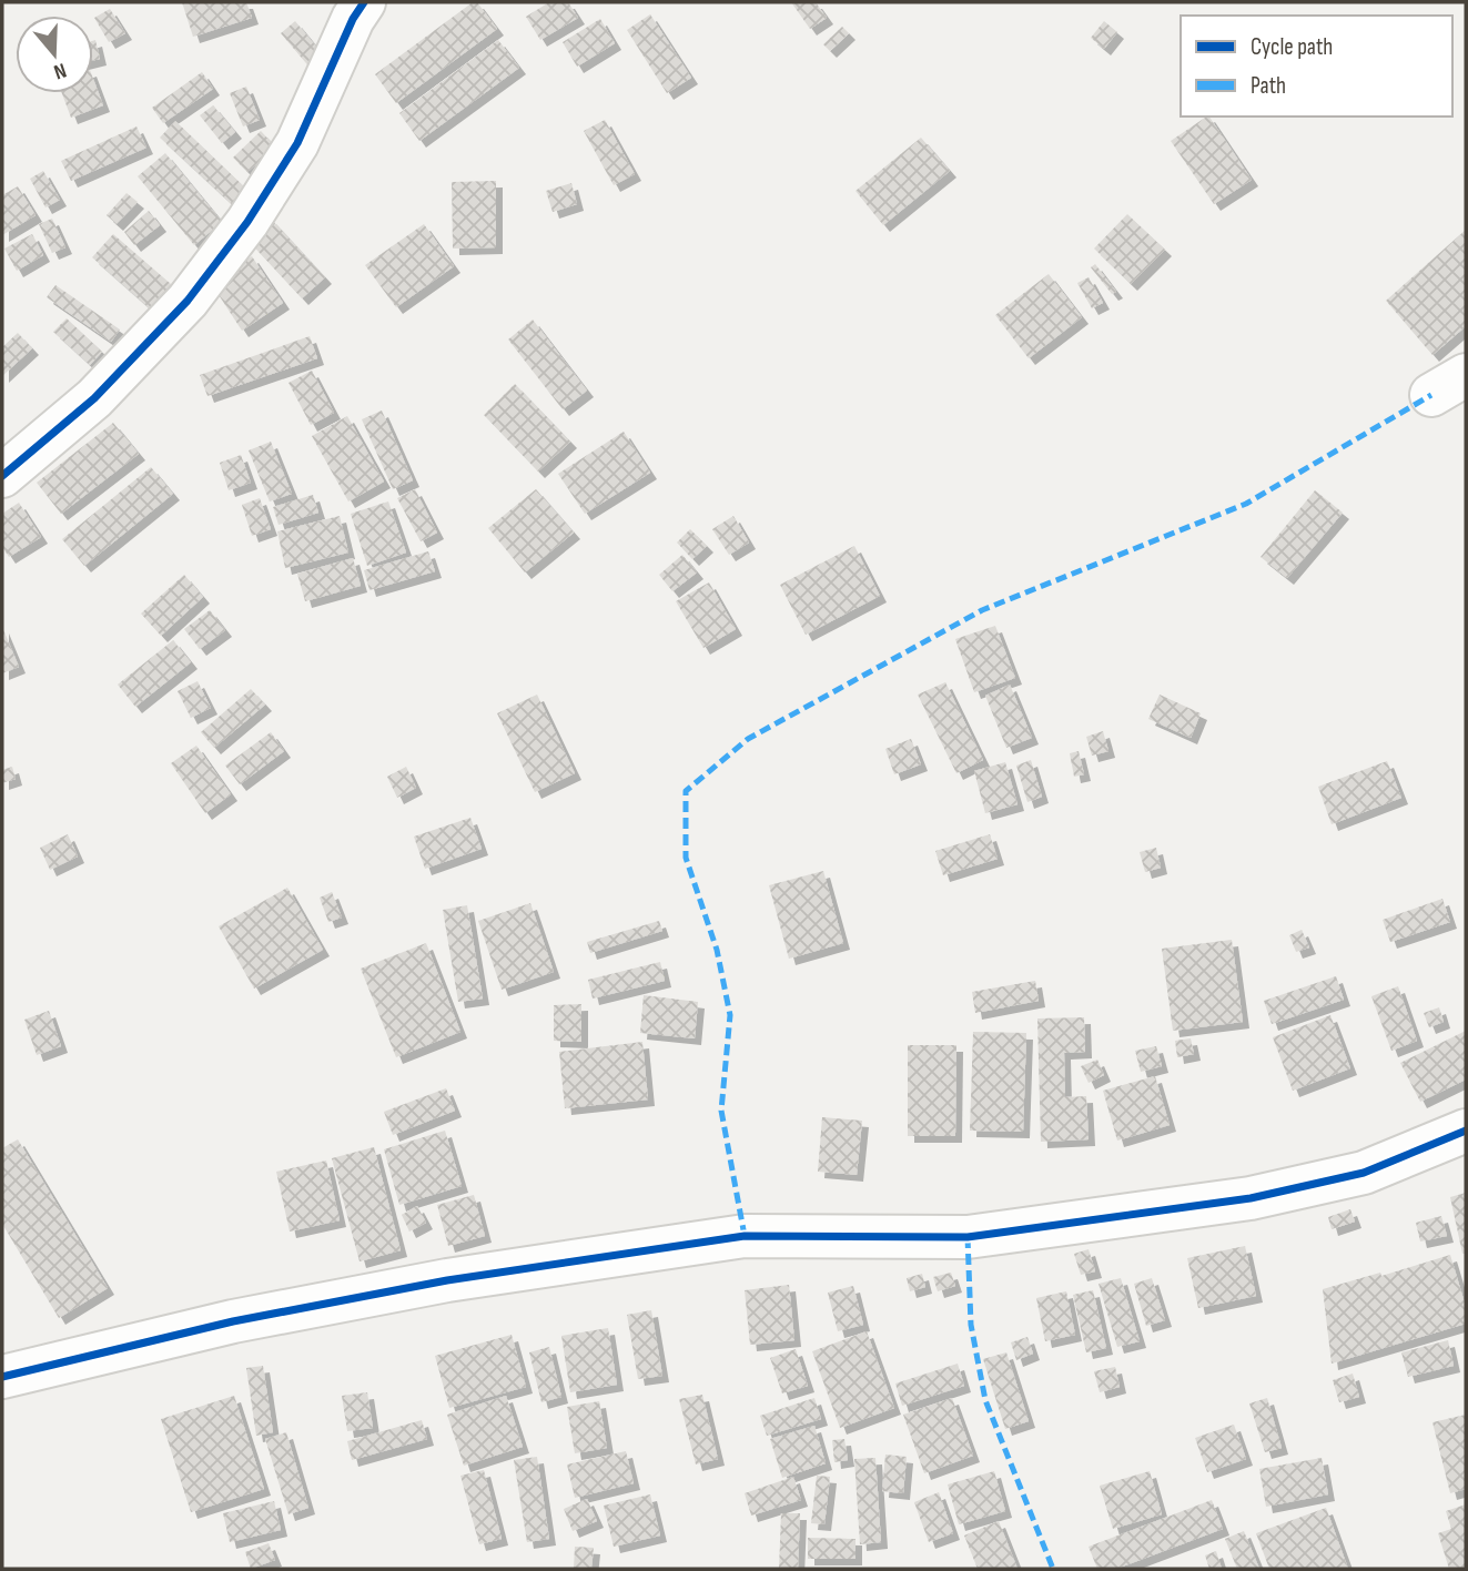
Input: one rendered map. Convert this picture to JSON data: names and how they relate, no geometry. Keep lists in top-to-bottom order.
{
  "legend": ["Cycle path", "Path"],
  "north": "bottom"
}
